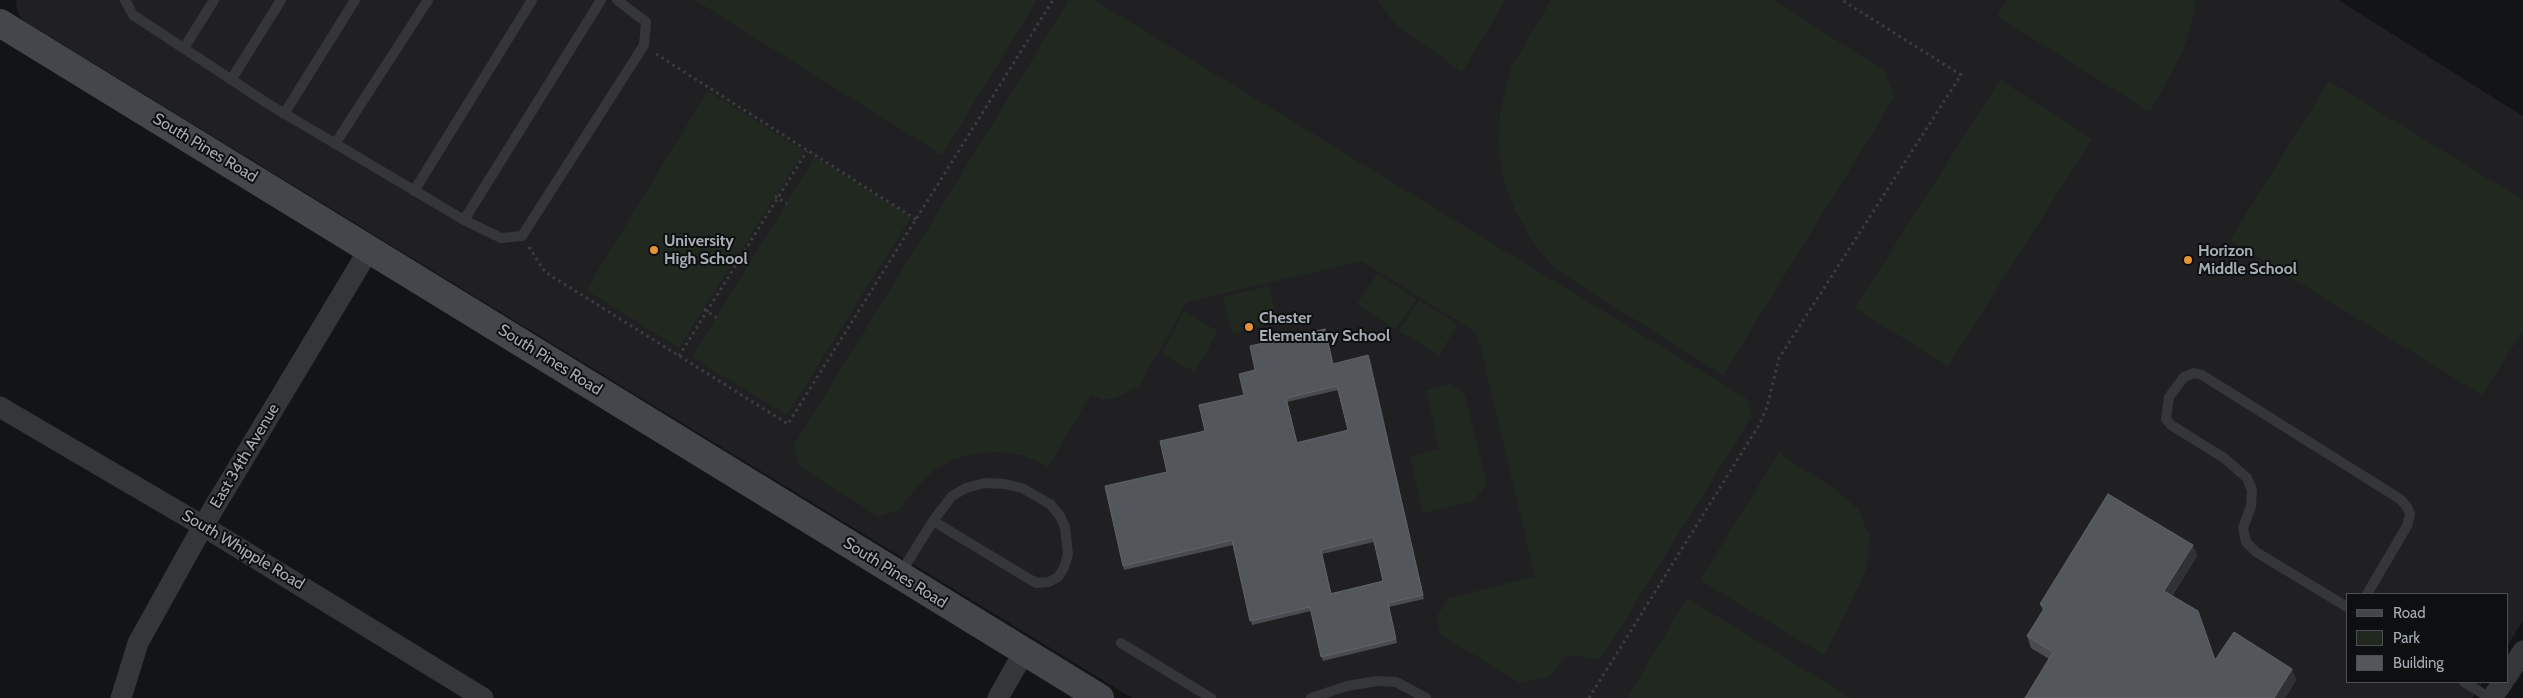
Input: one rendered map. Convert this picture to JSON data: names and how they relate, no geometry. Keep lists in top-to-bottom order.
{
  "streets": {
    "street": ["South Pines Road", "East 34th Avenue", "South Whipple Road"]
  },
  "crossings": [
    ["South Pines Road", "East 34th Avenue"],
    ["East 34th Avenue", "South Whipple Road"]
  ],
  "places": ["University High School", "Horizon Middle School", "Chester Elementary School"],
  "legend": ["Road", "Park", "Building"]
}
